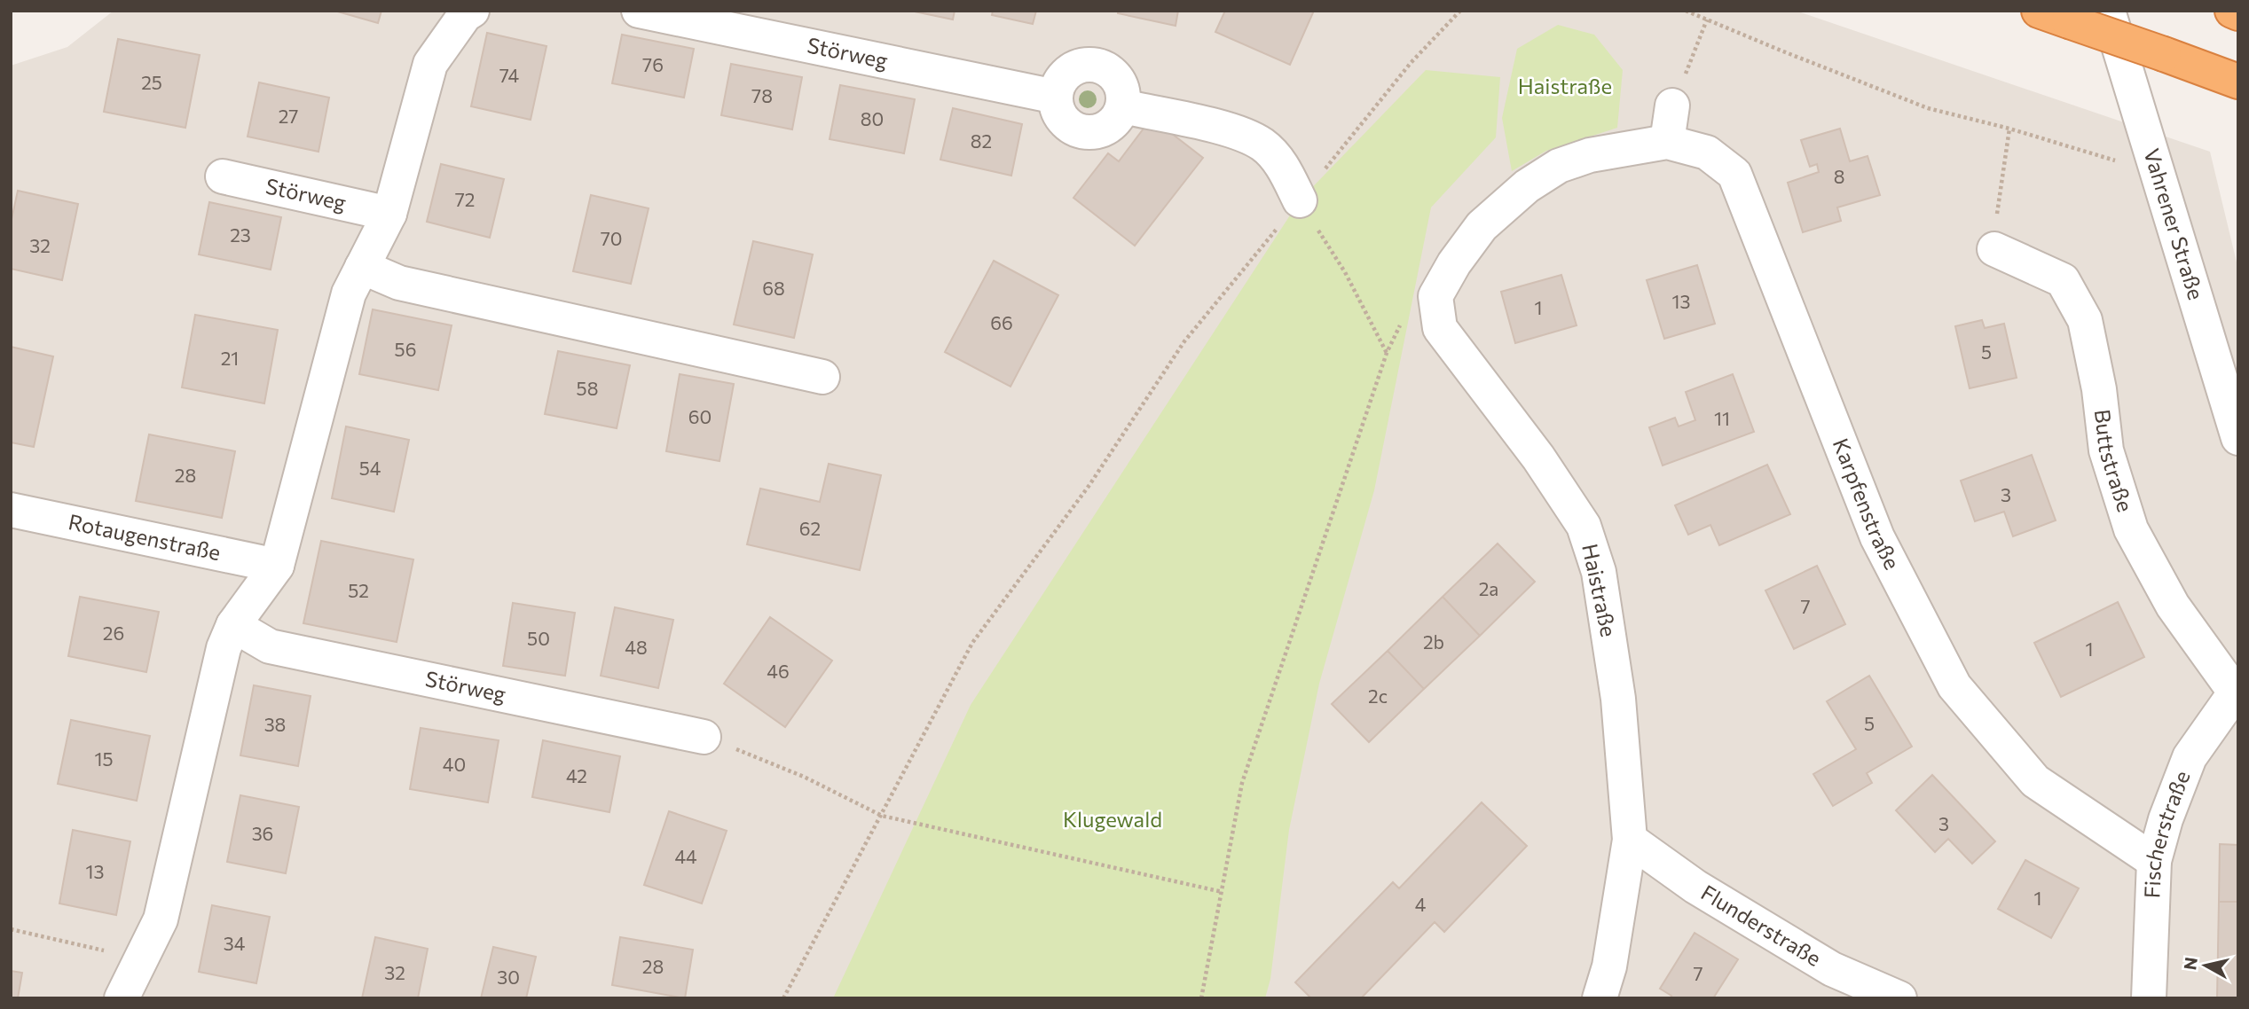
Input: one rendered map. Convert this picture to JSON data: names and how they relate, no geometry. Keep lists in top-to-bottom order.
{
  "streets": {
    "street": [
      "Störweg",
      "Vahrener Straße",
      "Buttstraße",
      "Karpfenstraße",
      "Rotaugenstraße",
      "Haistraße",
      "Fischerstraße",
      "Flunderstraße"
    ]
  },
  "crossings": [
    ["Buttstraße", "Fischerstraße"],
    ["Karpfenstraße", "Fischerstraße"],
    ["Haistraße", "Flunderstraße"]
  ],
  "parks": ["Haistraße", "Klugewald"],
  "house_numbers": [
    "76",
    "74",
    "25",
    "78",
    "27",
    "80",
    "82",
    "8",
    "72",
    "23",
    "70",
    "32",
    "68",
    "13",
    "1",
    "66",
    "56",
    "5",
    "21",
    "58",
    "60",
    "11",
    "54",
    "28",
    "3",
    "62",
    "2a",
    "52",
    "7",
    "26",
    "50",
    "2b",
    "48",
    "1",
    "46",
    "2c",
    "5",
    "38",
    "15",
    "40",
    "42",
    "3",
    "36",
    "44",
    "13",
    "1",
    "4",
    "34",
    "28",
    "32",
    "7",
    "30"
  ],
  "north": "left"
}
